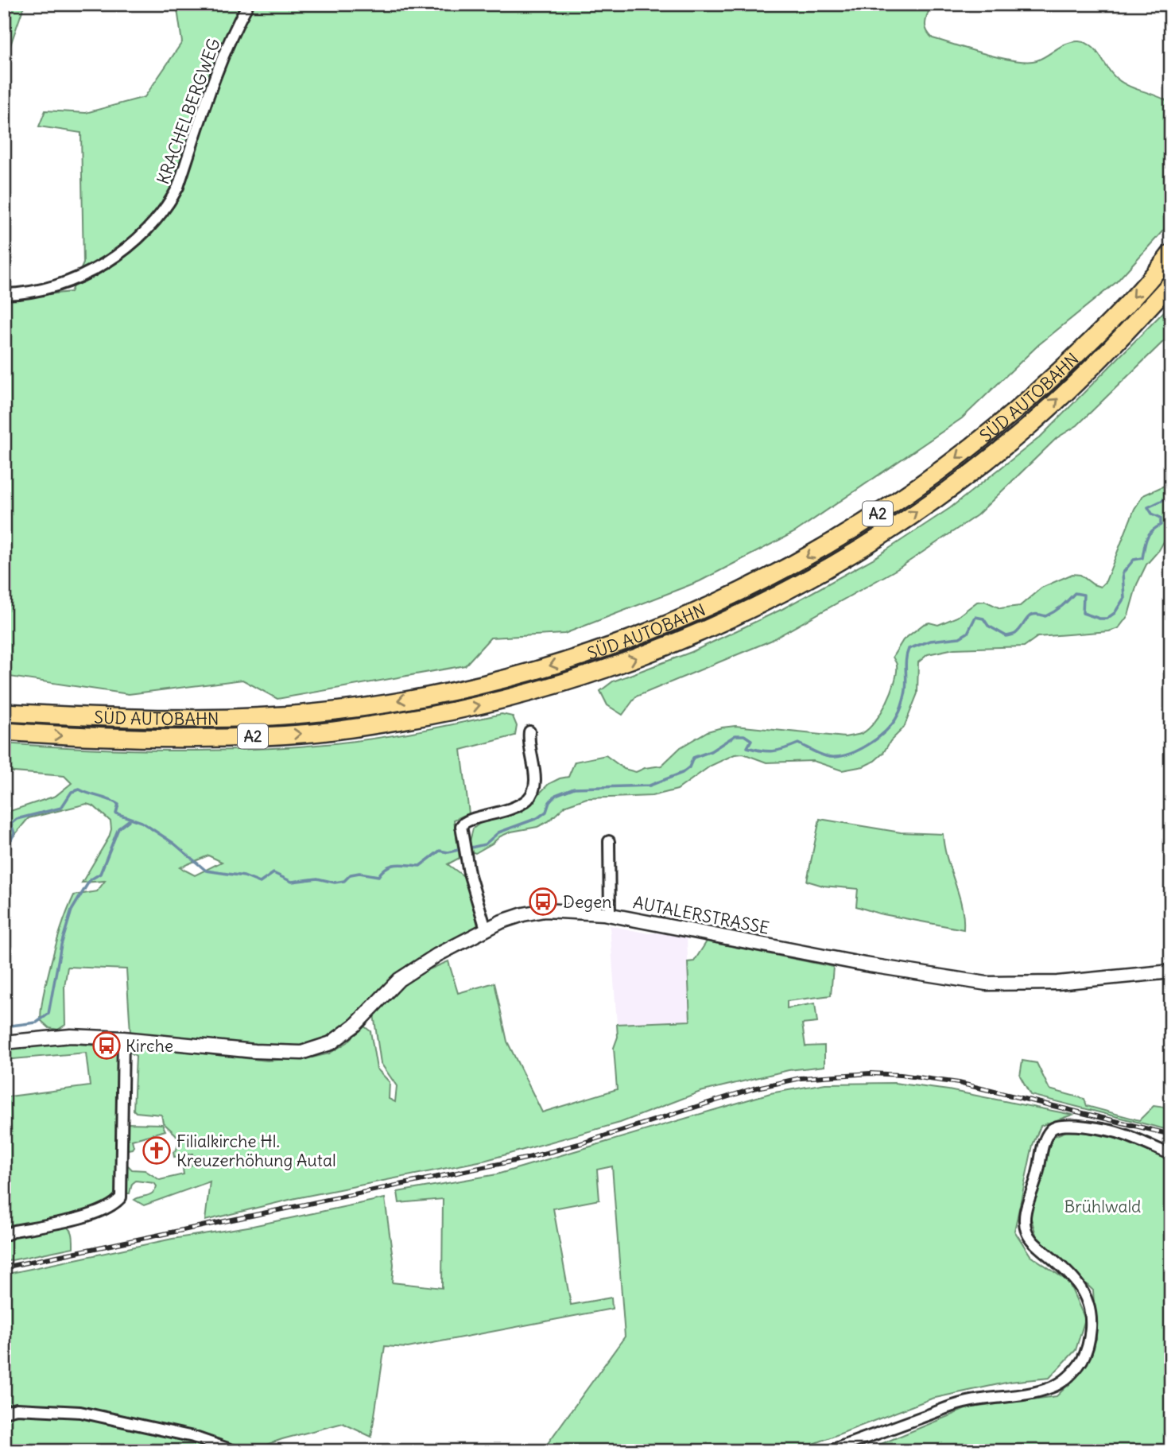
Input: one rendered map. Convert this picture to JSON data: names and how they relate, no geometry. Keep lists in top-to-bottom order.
{
  "streets": {
    "highway": ["SÜD AUTOBAHN", "A2"],
    "main road": ["AUTALERSTRASSE"],
    "street": ["KRACHELBERGWEG"]
  },
  "parks": ["Brühlwald"],
  "places": {
    "bus stop": ["Degen", "Kirche"],
    "church": ["Filialkirche Hl. Kreuzerhöhung Autal"]
  }
}
